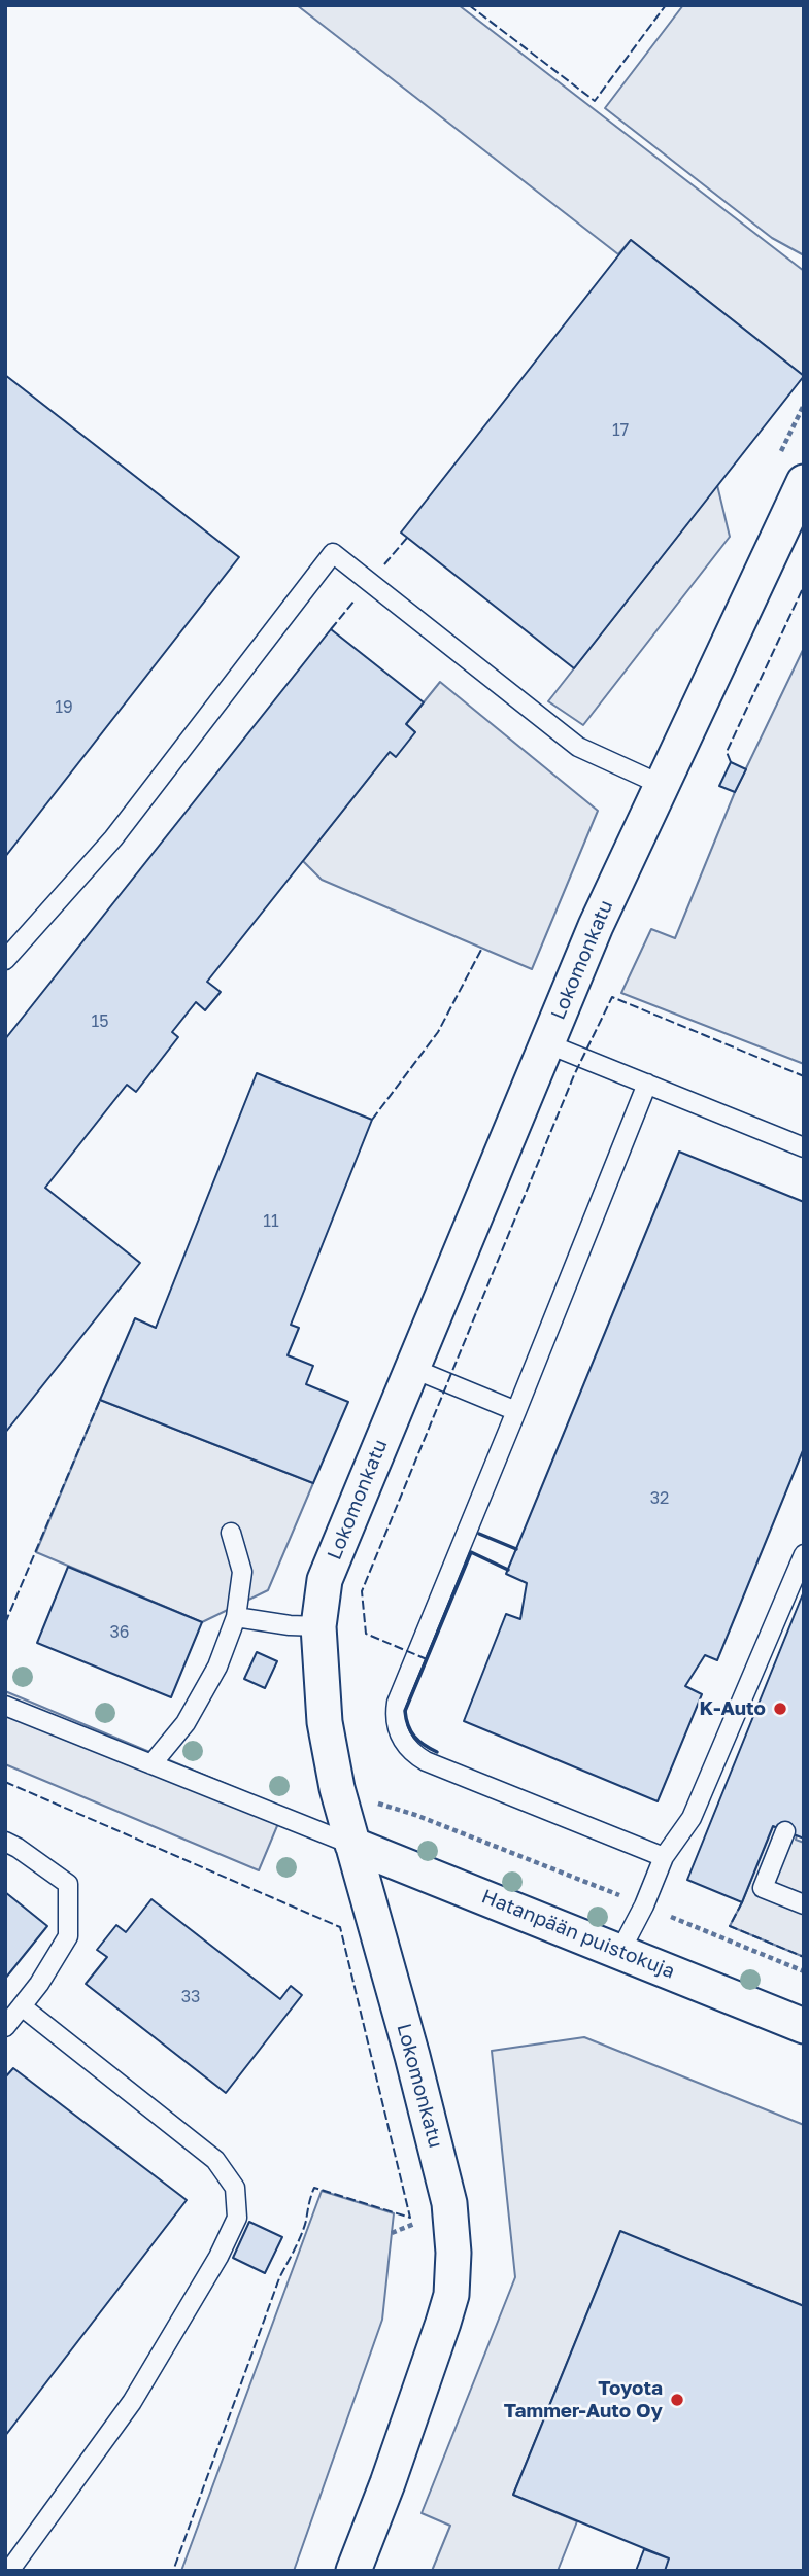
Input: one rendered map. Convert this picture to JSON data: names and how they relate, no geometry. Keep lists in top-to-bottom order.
{
  "streets": {
    "street": ["Lokomonkatu", "Hatanpään puistokuja"]
  },
  "crossings": [
    ["Lokomonkatu", "Hatanpään puistokuja"]
  ],
  "places": ["K-Auto", "Toyota Tammer-Auto Oy"],
  "house_numbers": [
    "17",
    "19",
    "15",
    "11",
    "32",
    "36",
    "33"
  ]
}
